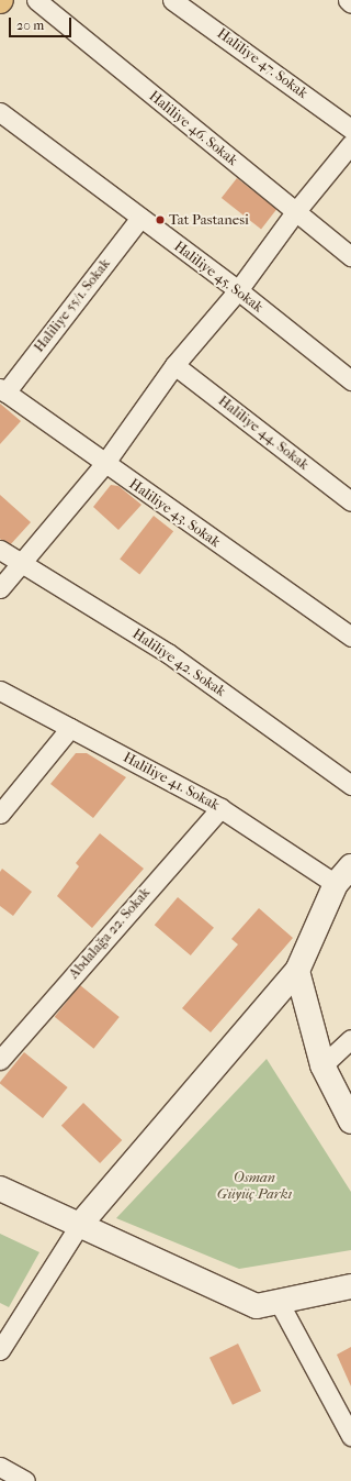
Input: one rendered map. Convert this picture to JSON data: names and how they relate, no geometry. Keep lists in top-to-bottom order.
{
  "streets": {
    "street": [
      "Haliliye 47. Sokak",
      "Haliliye 46. Sokak",
      "Haliliye 45. Sokak",
      "Haliliye 55/1. Sokak",
      "Haliliye 44. Sokak",
      "Haliliye 43. Sokak",
      "Haliliye 42. Sokak",
      "Haliliye 41. Sokak",
      "Abdalağa 22. Sokak"
    ]
  },
  "crossings": [
    ["Haliliye 45. Sokak", "Haliliye 55/1. Sokak"],
    ["Haliliye 55/1. Sokak", "Haliliye 43. Sokak"],
    ["Haliliye 41. Sokak", "Abdalağa 22. Sokak"]
  ],
  "parks": ["Osman Güyüç Parkı"],
  "places": ["Tat Pastanesi"],
  "scale_bar": "20 m"
}
